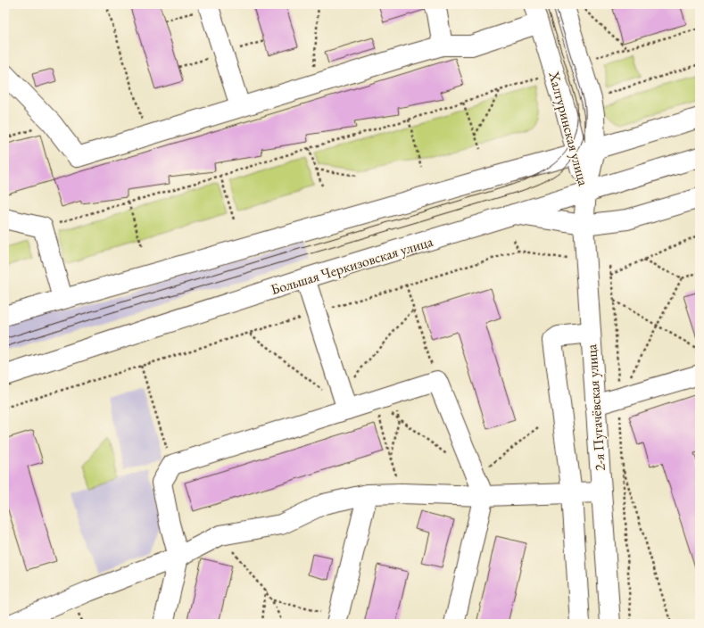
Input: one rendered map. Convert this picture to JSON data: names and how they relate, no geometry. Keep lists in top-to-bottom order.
{
  "streets": {
    "main road": ["Халтуринская улица", "Большая Черкизовская улица", "2-я Пугачёвская улица"]
  },
  "crossings": [
    ["Халтуринская улица", "Большая Черкизовская улица"],
    ["Халтуринская улица", "2-я Пугачёвская улица"],
    ["Большая Черкизовская улица", "2-я Пугачёвская улица"]
  ]
}
